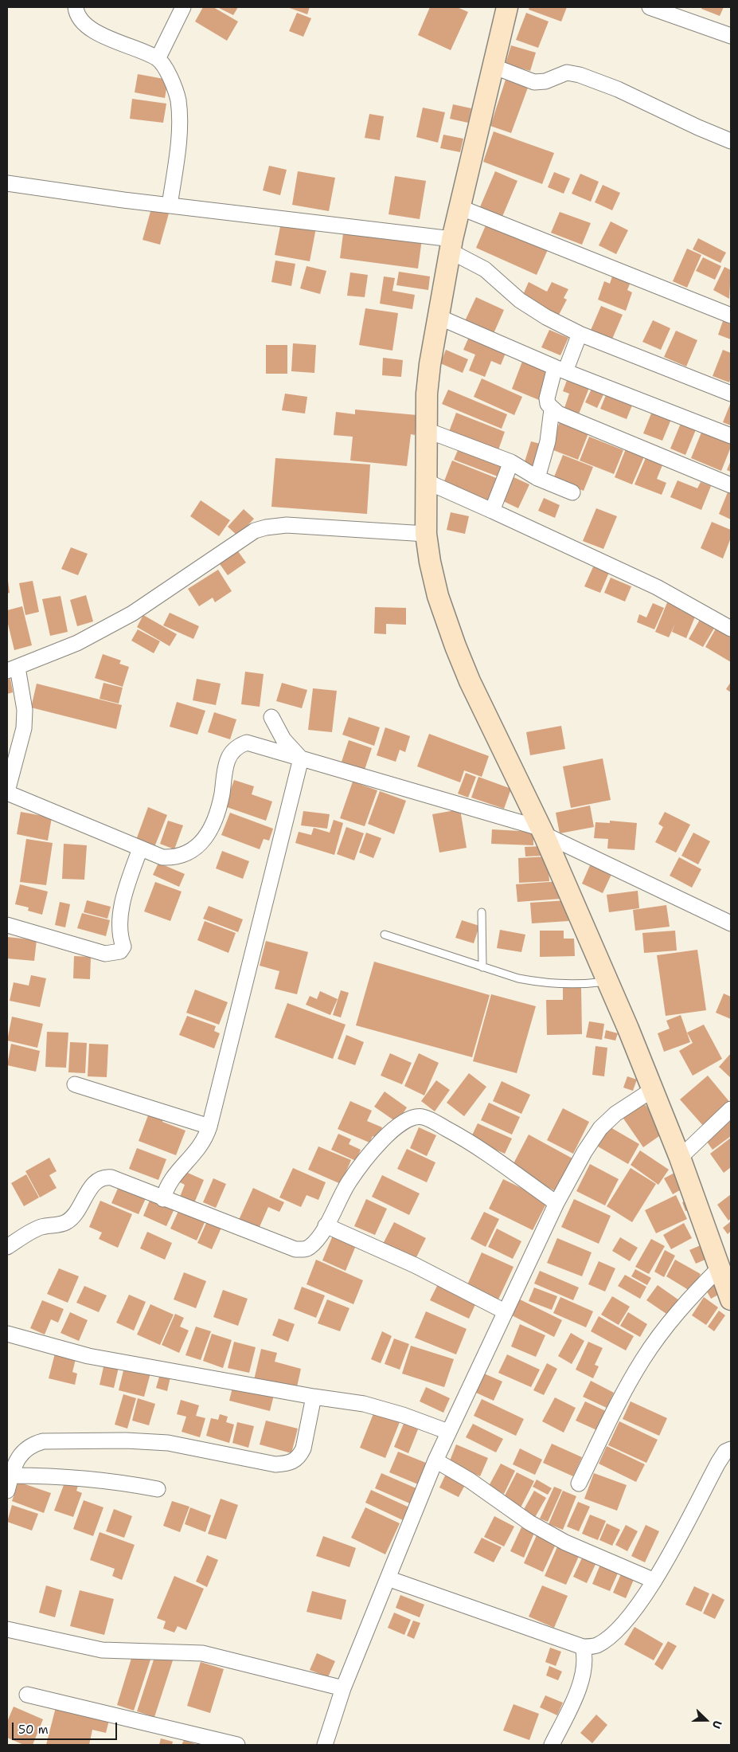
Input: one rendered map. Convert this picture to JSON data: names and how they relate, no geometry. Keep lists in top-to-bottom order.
{
  "scale_bar": "50 m",
  "north": "right"
}
